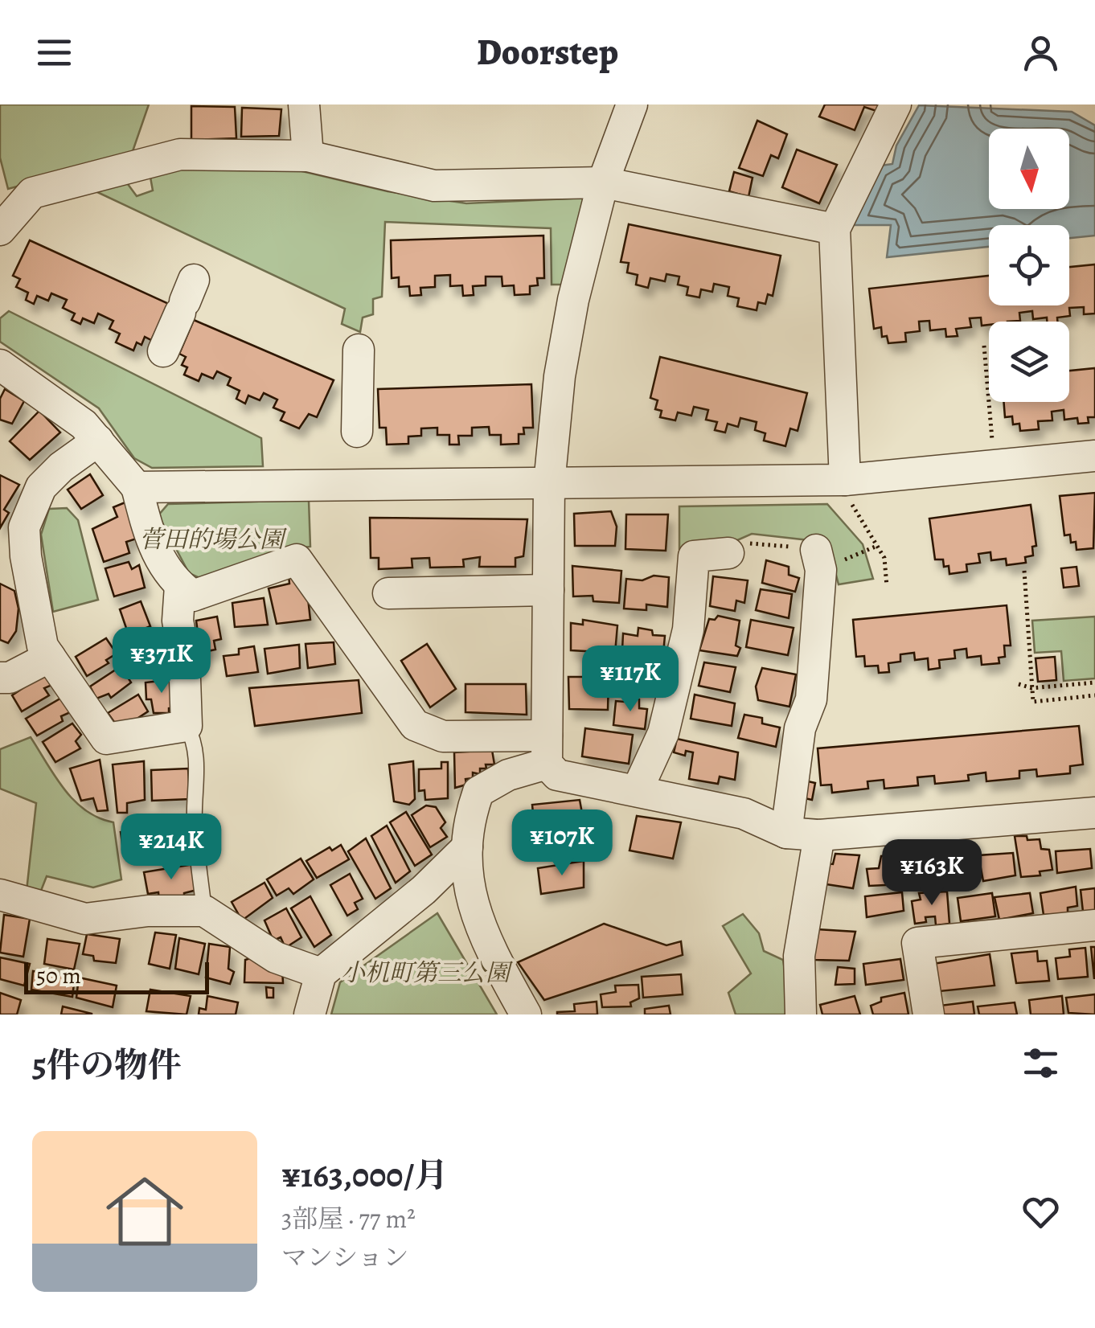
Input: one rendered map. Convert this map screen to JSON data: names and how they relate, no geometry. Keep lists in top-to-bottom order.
{
  "parks": ["菅田的場公園", "小机町第三公園"],
  "scale_bar": "50 m",
  "north": "bottom",
  "page": {
    "header": "Doorstep",
    "price": [
      "¥371K",
      "¥117K",
      "¥107K",
      "¥214K",
      "¥163K"
    ],
    "scale": "50 m",
    "heading": "5件の物件",
    "list": [
      {
        "name": "¥163,000/月",
        "note": "3部屋 · 77 m² · マンション"
      }
    ]
  }
}
